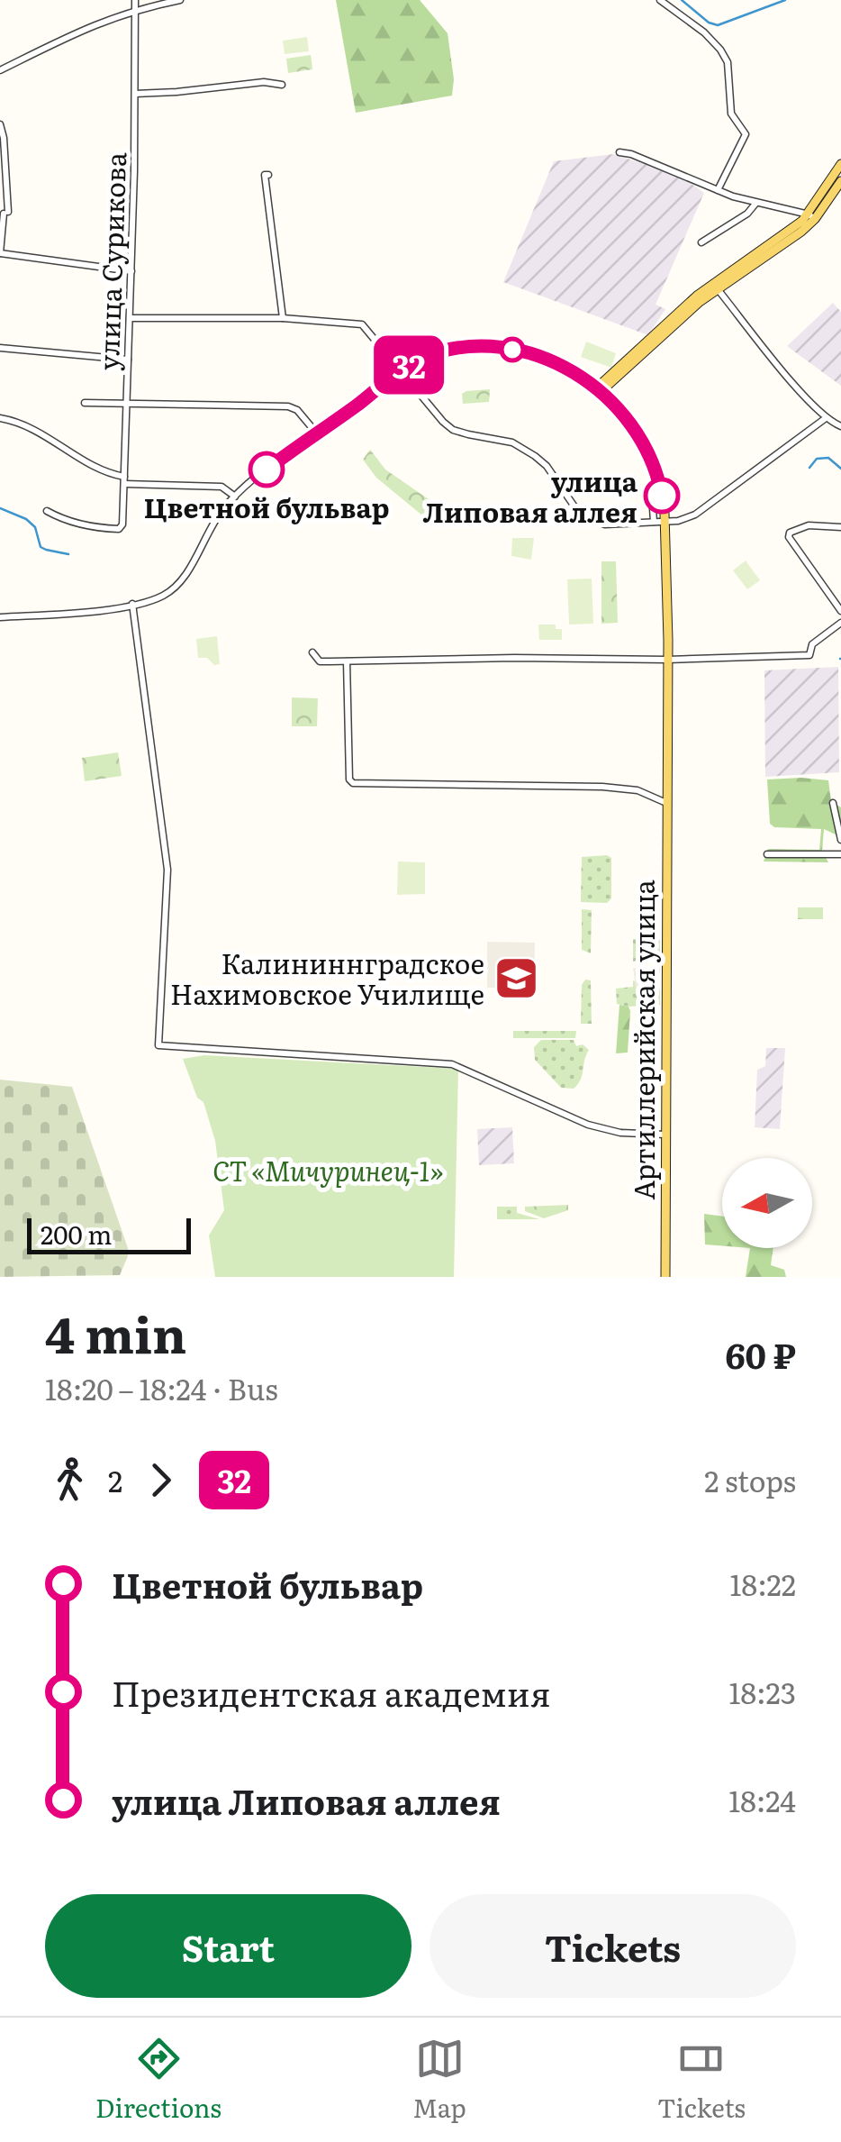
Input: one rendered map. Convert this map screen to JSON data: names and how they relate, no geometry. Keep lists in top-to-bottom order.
{
  "streets": {
    "main road": ["Артиллерийская улица"],
    "street": ["улица Сурикова"]
  },
  "parks": ["СТ «Мичуринец-1»"],
  "places": {
    "other": ["Цветной бульвар", "улица Липовая аллея"],
    "school or university": ["Калининнградское Нахимовское Училище"]
  },
  "lines": ["bus line 32"],
  "scale_bar": "200 m",
  "north": "left",
  "page": {
    "on_map": "32",
    "scale": "200 m",
    "heading": ["4 min", "18:20 – 18:24 · Bus", "60 ₽"],
    "legs": ["2", "32", "2 stops"],
    "list": [
      {
        "name": "Цветной бульвар",
        "value": "18:22"
      },
      {
        "name": "Президентская академия",
        "value": "18:23"
      },
      {
        "name": "улица Липовая аллея",
        "value": "18:24"
      }
    ],
    "buttons": ["Start", "Tickets"],
    "tabs": ["Directions", "Map", "Tickets"]
  }
}
